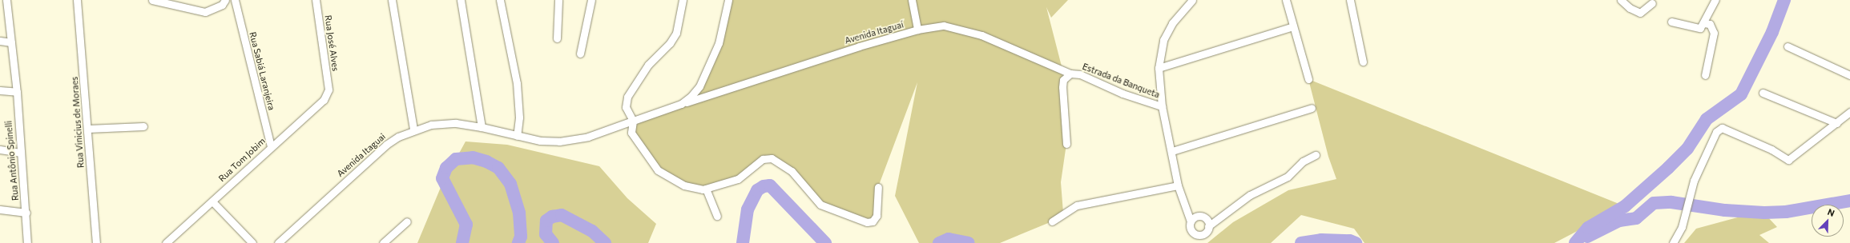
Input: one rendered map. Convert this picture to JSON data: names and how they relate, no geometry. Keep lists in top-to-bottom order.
{
  "streets": {
    "street": [
      "Avenida Itaguaí",
      "Rua José Alves",
      "Rua Sabiá Laranjeira",
      "Estrada da Banqueta",
      "Rua Vinicius de Moraes",
      "Avenida Itaguai",
      "Rua Tom Jobim",
      "Rua Antônio Spinelli"
    ]
  },
  "crossings": [
    ["Avenida Itaguaí", "Estrada da Banqueta"],
    ["Rua José Alves", "Rua Tom Jobim"],
    ["Rua Sabiá Laranjeira", "Rua Tom Jobim"]
  ],
  "north": "top right"
}
